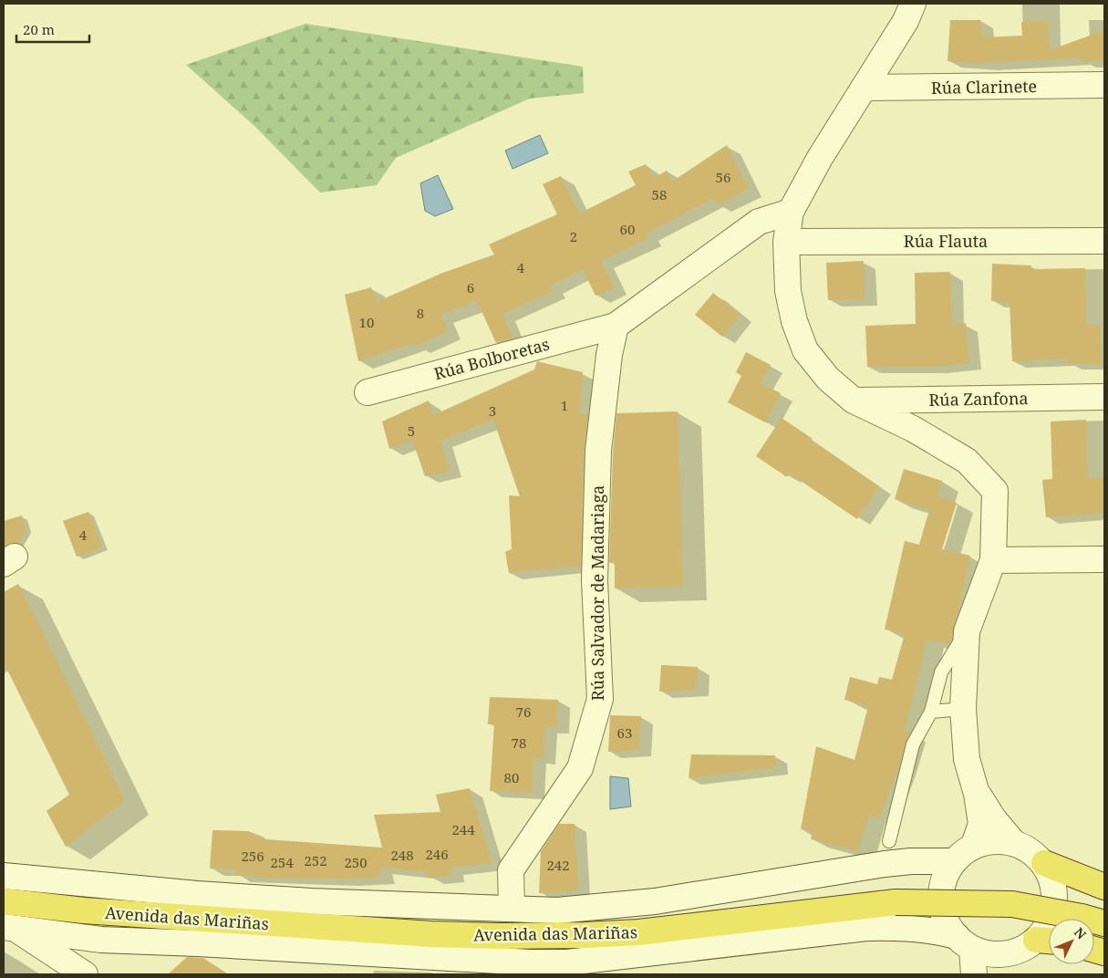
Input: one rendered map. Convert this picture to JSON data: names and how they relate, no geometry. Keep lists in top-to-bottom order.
{
  "streets": {
    "highway": ["Avenida das Mariñas"],
    "street": [
      "Rúa Clarinete",
      "Rúa Flauta",
      "Rúa Bolboretas",
      "Rúa Zanfona",
      "Rúa Salvador de Madariaga"
    ]
  },
  "crossings": [
    ["Rúa Bolboretas", "Rúa Salvador de Madariaga"]
  ],
  "house_numbers": [
    "56",
    "58",
    "60",
    "2",
    "4",
    "6",
    "8",
    "10",
    "1",
    "3",
    "5",
    "4",
    "76",
    "63",
    "78",
    "80",
    "244",
    "246",
    "248",
    "256",
    "252",
    "254",
    "250",
    "242"
  ],
  "scale_bar": "20 m",
  "north": "top right"
}
